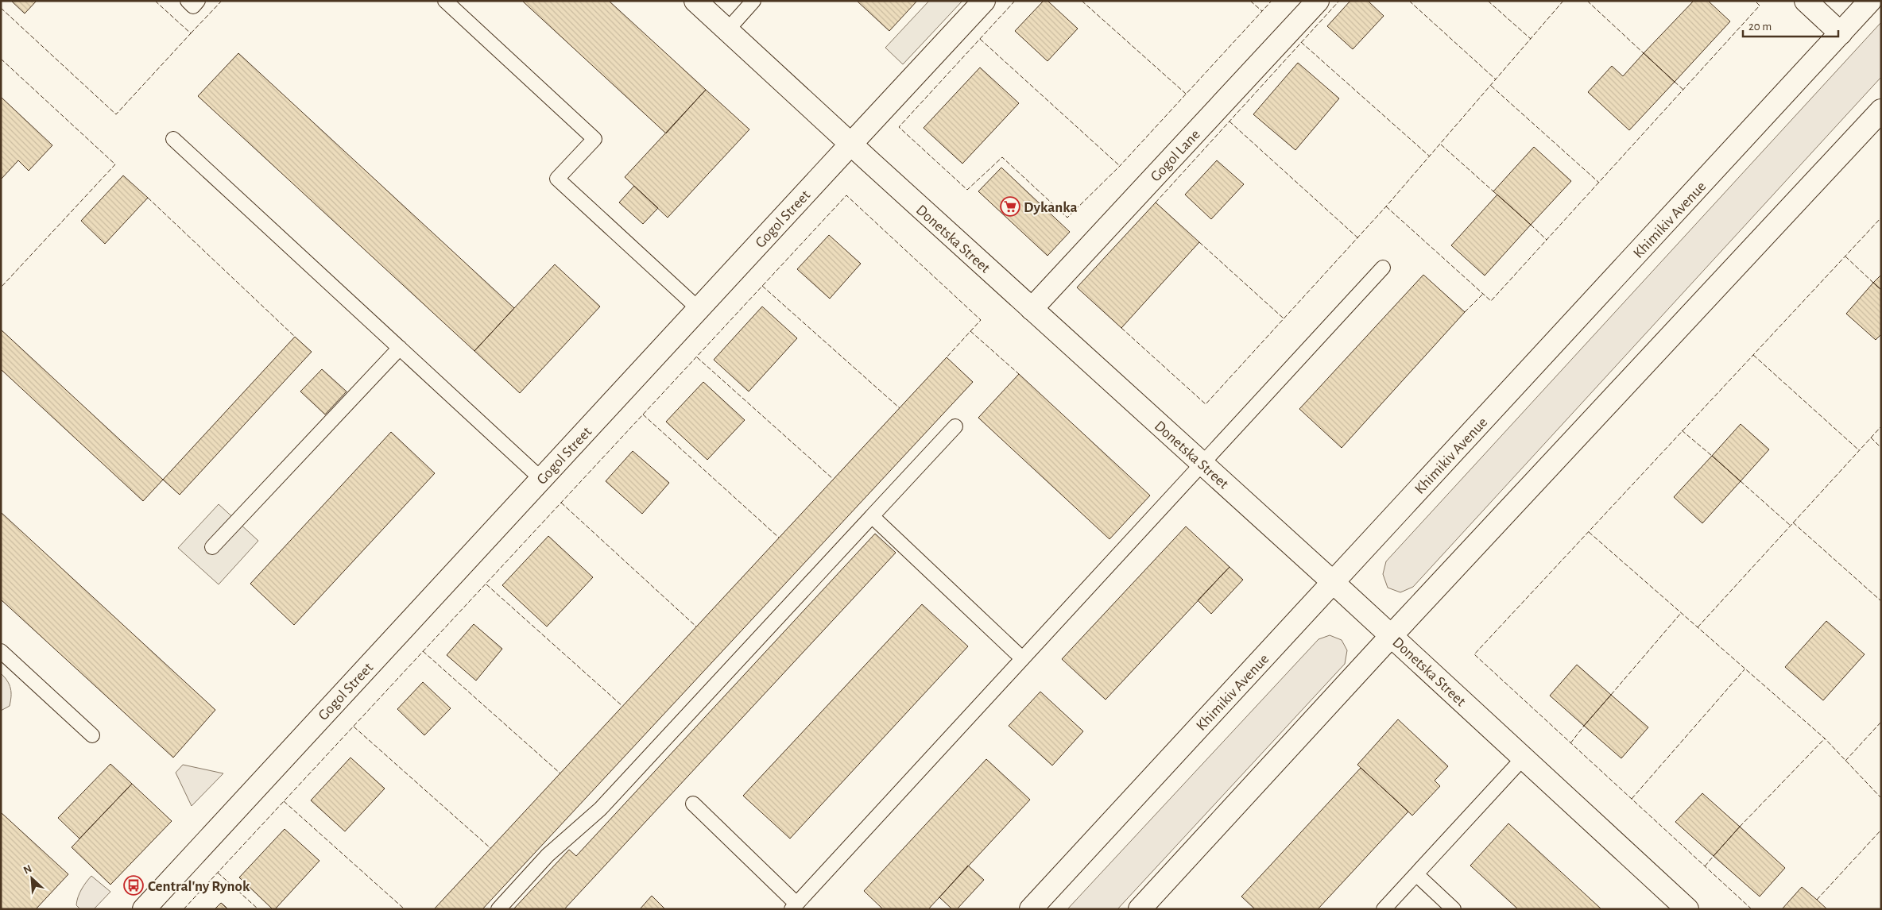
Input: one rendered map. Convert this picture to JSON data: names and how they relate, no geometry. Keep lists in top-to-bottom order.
{
  "streets": {
    "main road": [
      "Gogol Lane",
      "Gogol Street",
      "Khimikiv Avenue",
      "Donetska Street"
    ]
  },
  "crossings": [
    ["Gogol Lane", "Donetska Street"],
    ["Gogol Street", "Donetska Street"],
    ["Khimikiv Avenue", "Donetska Street"]
  ],
  "places": {
    "supermarket": ["Dykanka"],
    "bus stop": ["Central'ny Rynok"]
  },
  "scale_bar": "20 m",
  "north": "top left"
}
